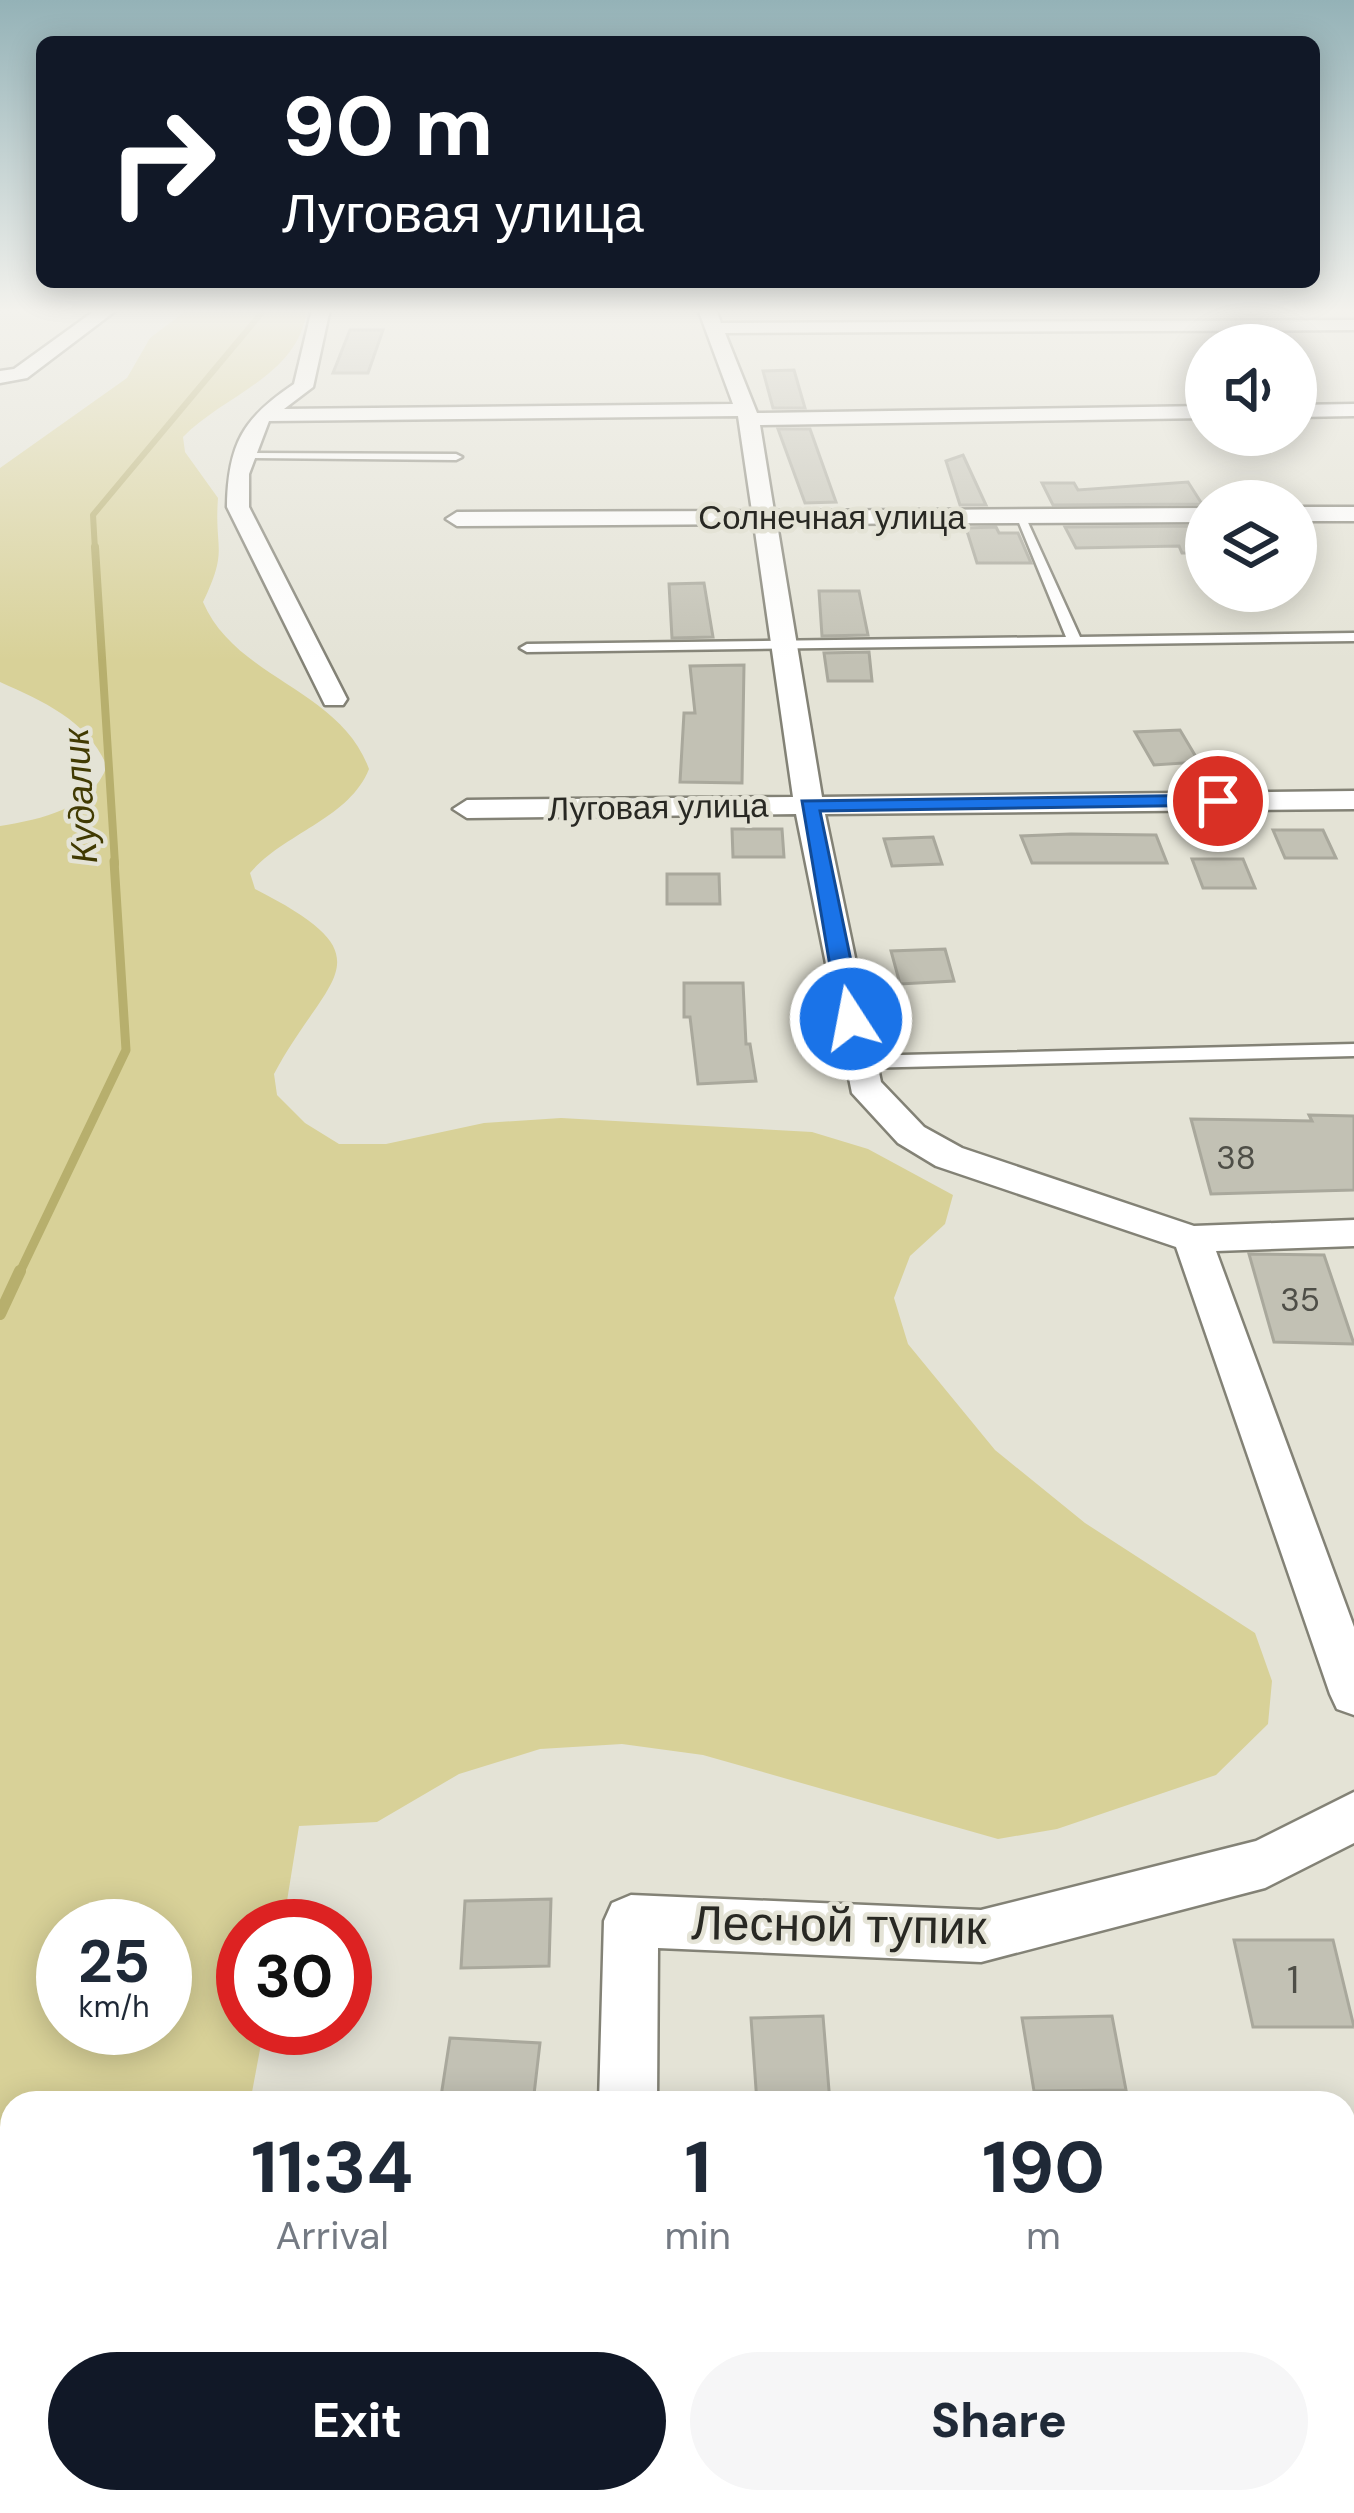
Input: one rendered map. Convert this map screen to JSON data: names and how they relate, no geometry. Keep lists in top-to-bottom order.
{
  "streets": {
    "street": ["Солнечная улица", "Луговая улица", "Лесной тупик"]
  },
  "water": ["Кудалик"],
  "house_numbers": ["38", "35", "1"],
  "page": {
    "turn": ["90 m", "Луговая улица"],
    "speed": "25 km/h",
    "limit": "30",
    "eta": [
      "11:34",
      "Arrival",
      "1",
      "min",
      "190",
      "m"
    ],
    "buttons": ["Exit", "Share"]
  }
}
